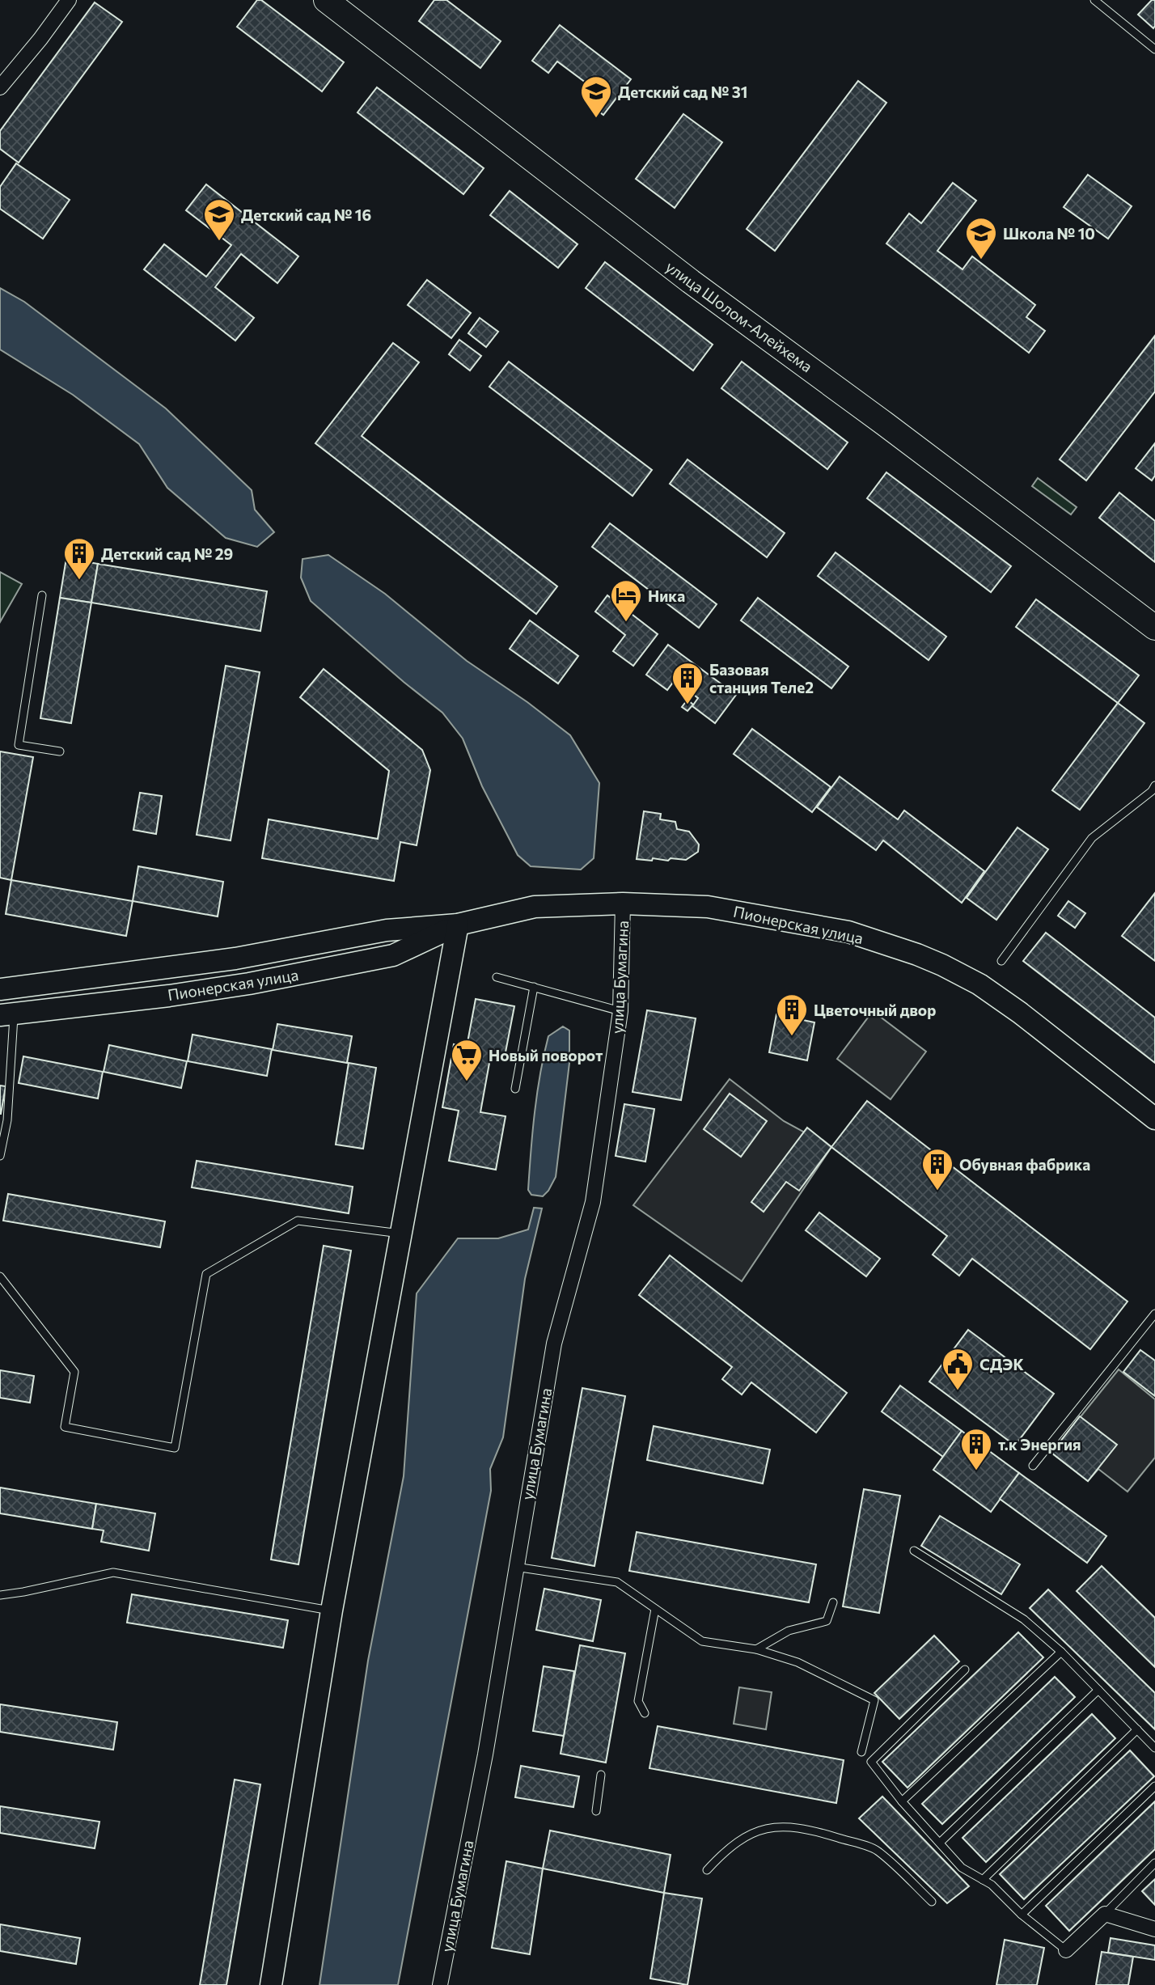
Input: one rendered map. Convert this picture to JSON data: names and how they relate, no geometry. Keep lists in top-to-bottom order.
{
  "streets": {
    "main road": ["улица Шолом-Алейхема", "Пионерская улица"],
    "street": ["улица Бумагина"]
  },
  "crossings": [
    ["Пионерская улица", "улица Бумагина"]
  ],
  "places": {
    "school or university": ["Детский сад № 31", "Детский сад № 16", "Школа № 10"],
    "building": [
      "Детский сад № 29",
      "Базовая станция Теле2",
      "Цветочный двор",
      "Обувная фабрика",
      "т.к Энергия"
    ],
    "hotel": ["Ника"],
    "supermarket": ["Новый поворот"],
    "public building": ["СДЭК"]
  }
}
